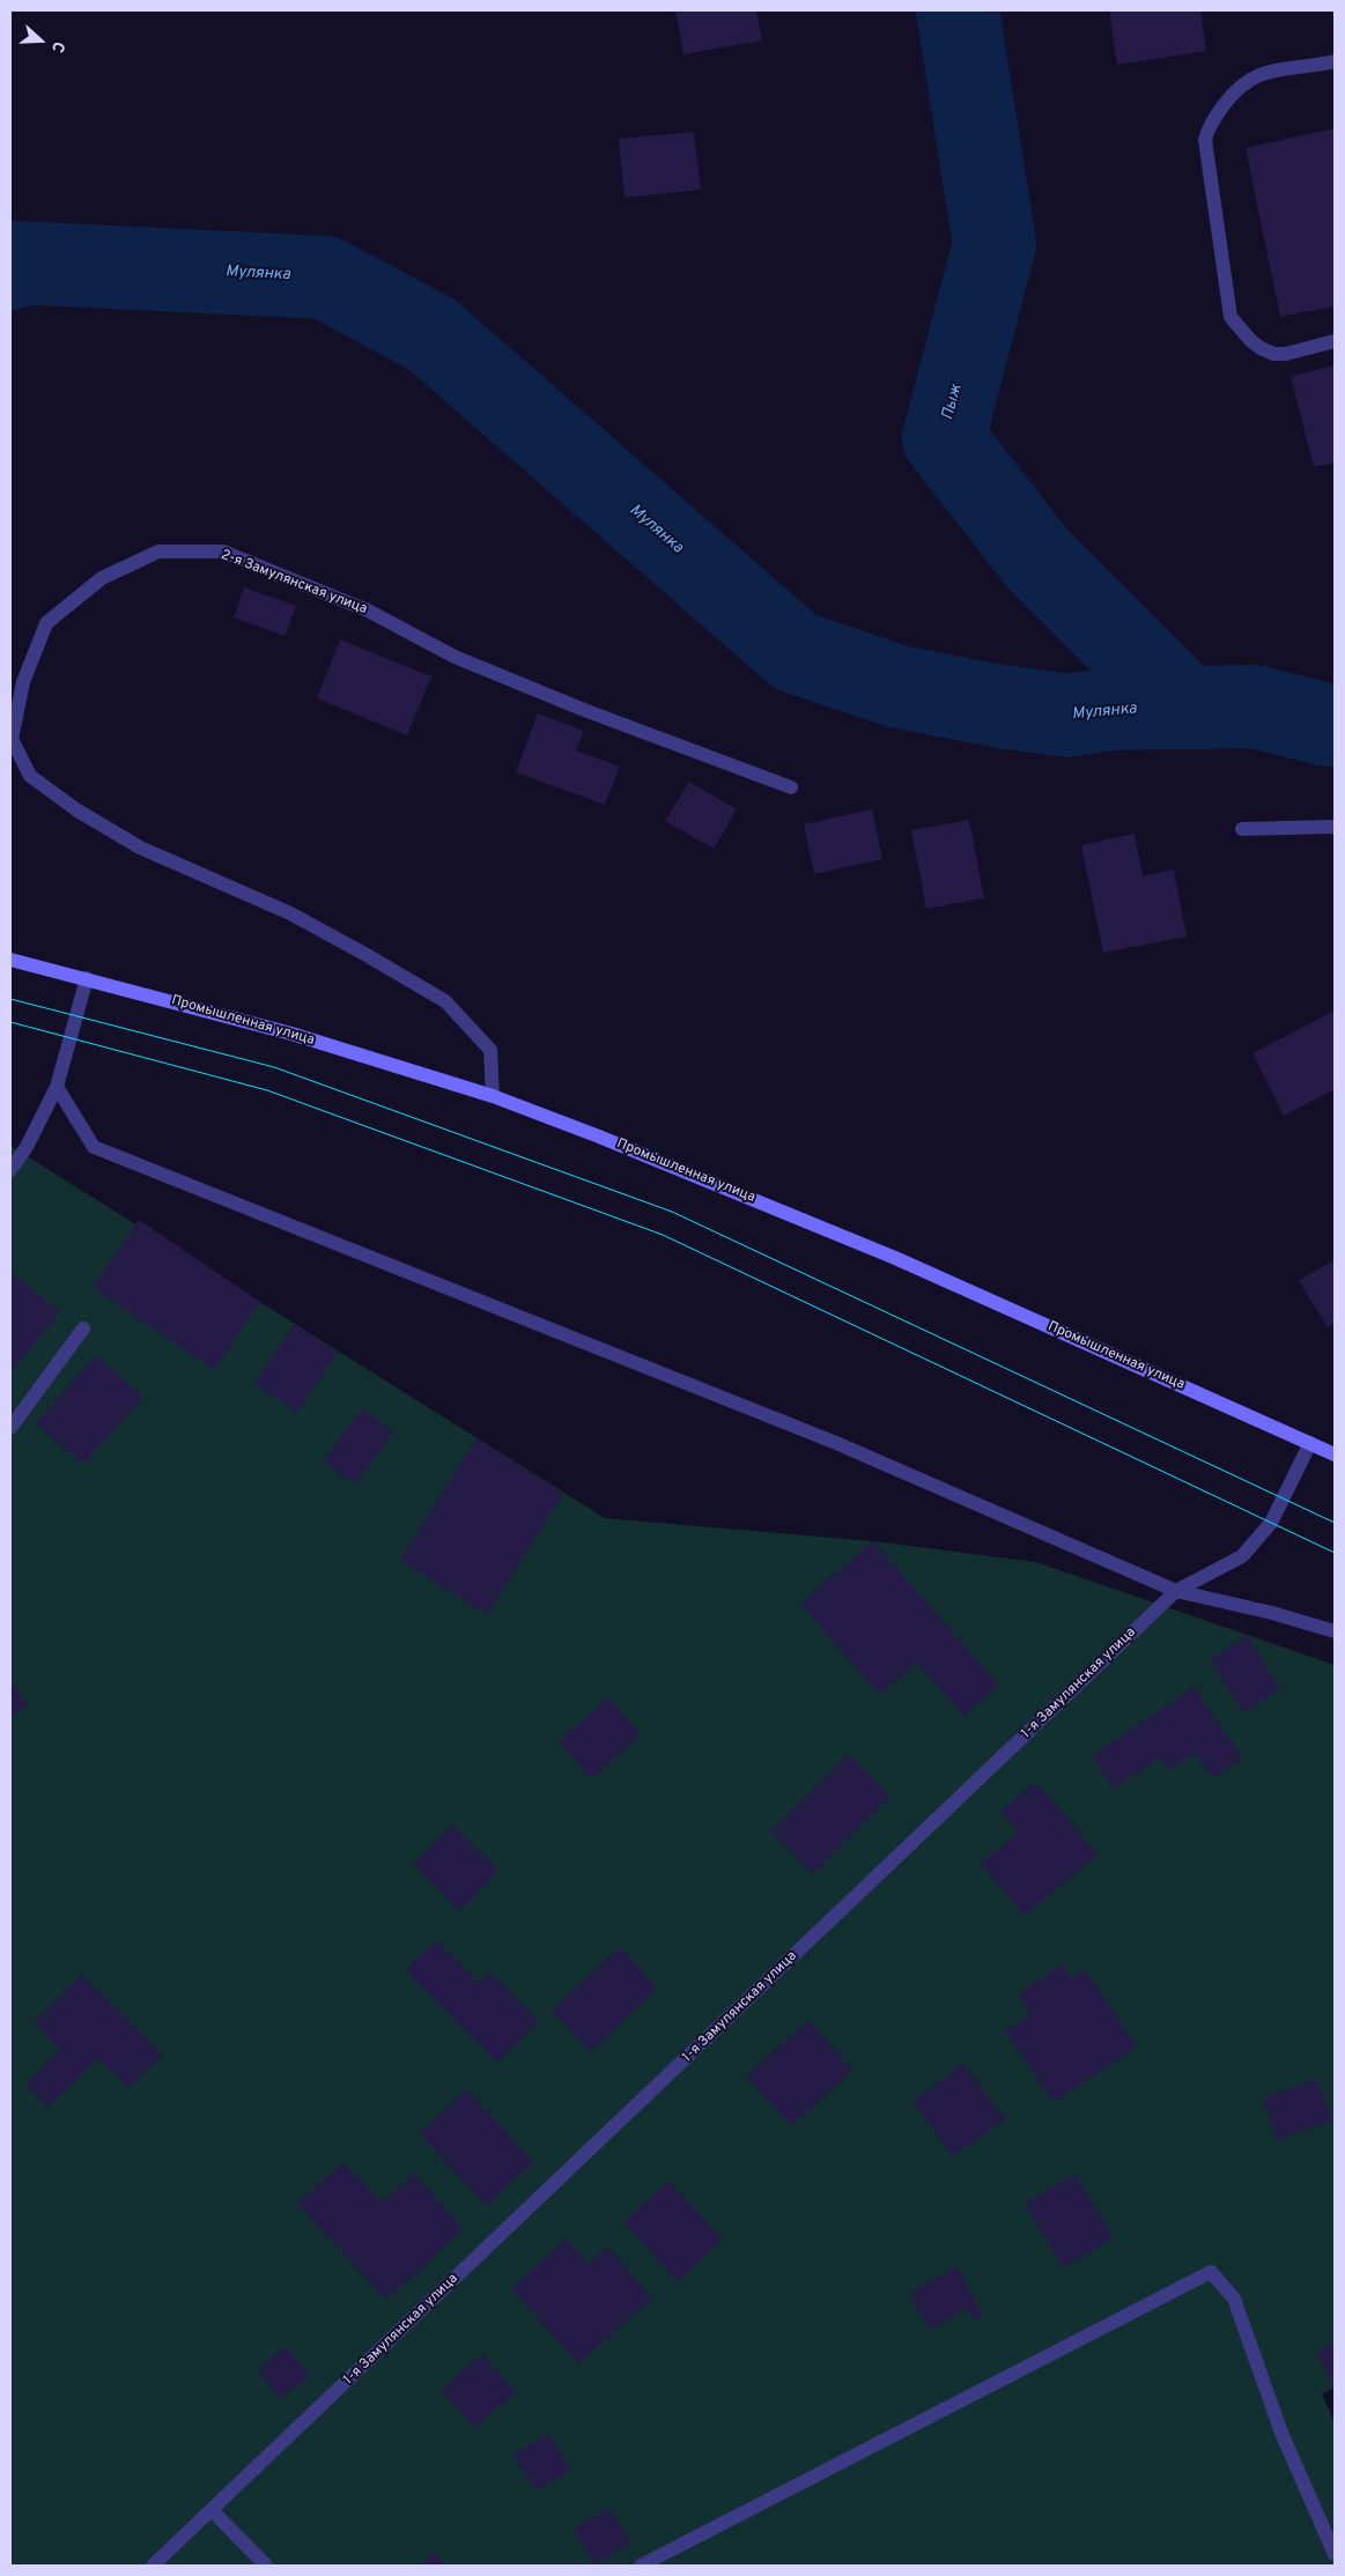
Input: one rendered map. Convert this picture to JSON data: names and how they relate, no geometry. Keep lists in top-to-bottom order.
{
  "streets": {
    "main road": ["Промышленная улица"],
    "street": ["2-я Замулянская улица", "1-я Замулянская улица"]
  },
  "crossings": [
    ["2-я Замулянская улица", "Промышленная улица"],
    ["Промышленная улица", "1-я Замулянская улица"]
  ],
  "water": ["Мулянка", "Пыж"],
  "north": "right"
}
